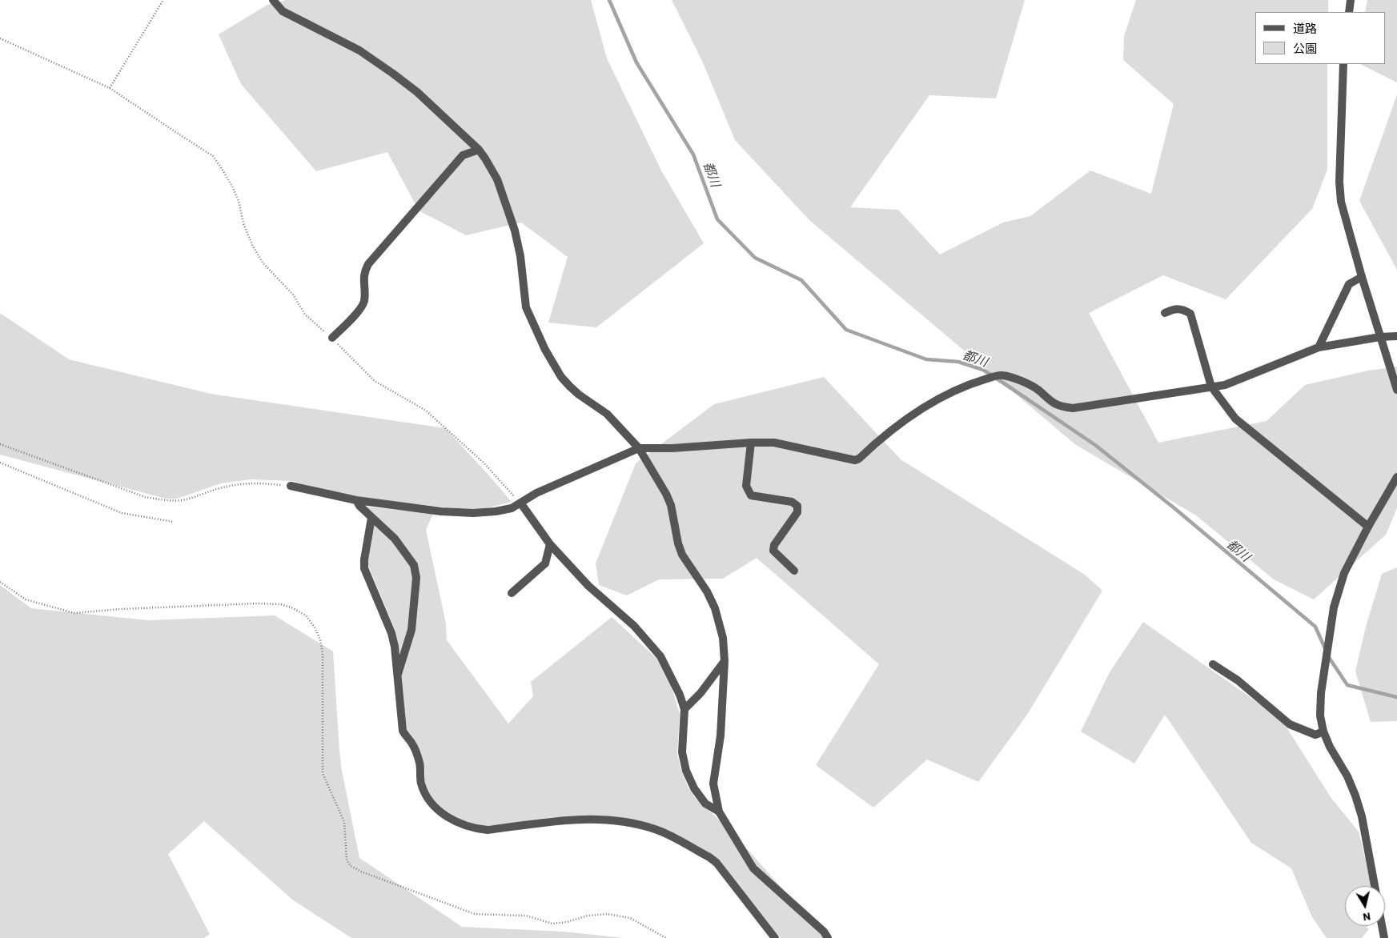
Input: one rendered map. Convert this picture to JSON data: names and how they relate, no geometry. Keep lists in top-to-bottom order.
{
  "water": ["都川"],
  "legend": ["道路", "公園"],
  "north": "bottom"
}
